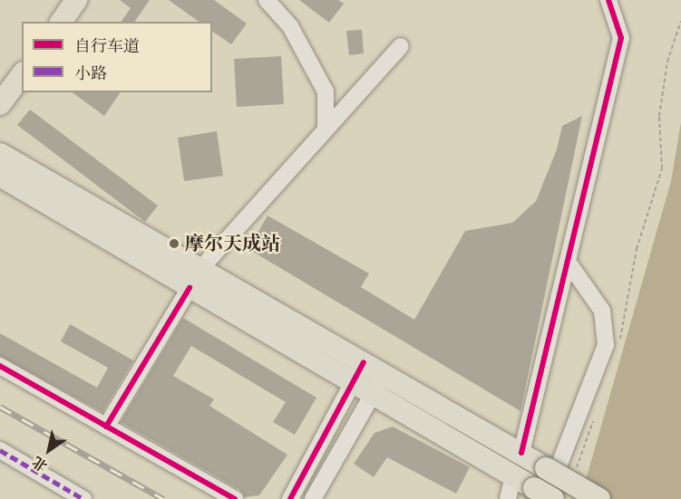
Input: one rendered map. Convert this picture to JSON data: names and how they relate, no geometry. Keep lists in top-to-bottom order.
{
  "places": ["摩尔天成站"],
  "legend": ["自行车道", "小路"],
  "north": "bottom left"
}
